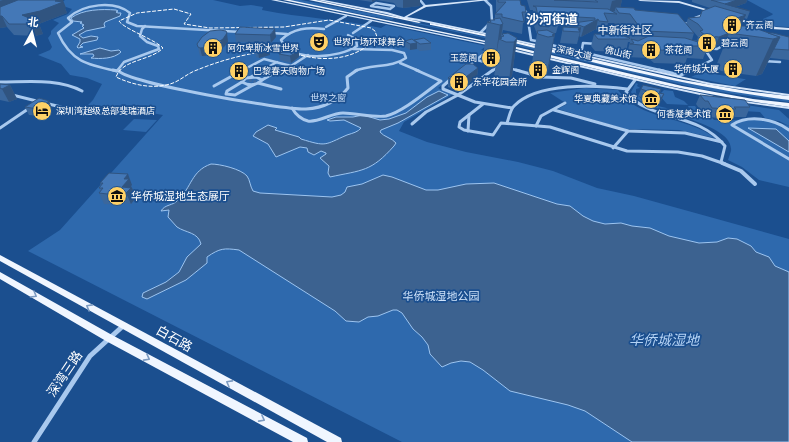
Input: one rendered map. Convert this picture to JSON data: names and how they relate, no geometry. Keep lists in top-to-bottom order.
{
  "streets": {
    "main road": ["深南大道", "白石路"],
    "street": ["佛山街", "深湾三路"]
  },
  "crossings": [
    ["白石路", "深湾三路"]
  ],
  "districts": ["沙河街道", "中新街社区"],
  "water": ["华侨城湿地"],
  "parks": ["世界之窗", "华侨城湿地公园"],
  "places": {
    "building": [
      "齐云阁",
      "碧云阁",
      "阿尔卑斯冰雪世界",
      "茶花阁",
      "玉蕊阁",
      "华侨城大厦",
      "金辉阁",
      "巴黎春天购物广场",
      "东华花园会所"
    ],
    "theatre": ["世界广场环球舞台"],
    "museum": ["华夏典藏美术馆", "何香凝美术馆", "华侨城湿地生态展厅"],
    "hotel": ["深圳湾超级总部斐瑞酒店"]
  },
  "north": "top"
}
